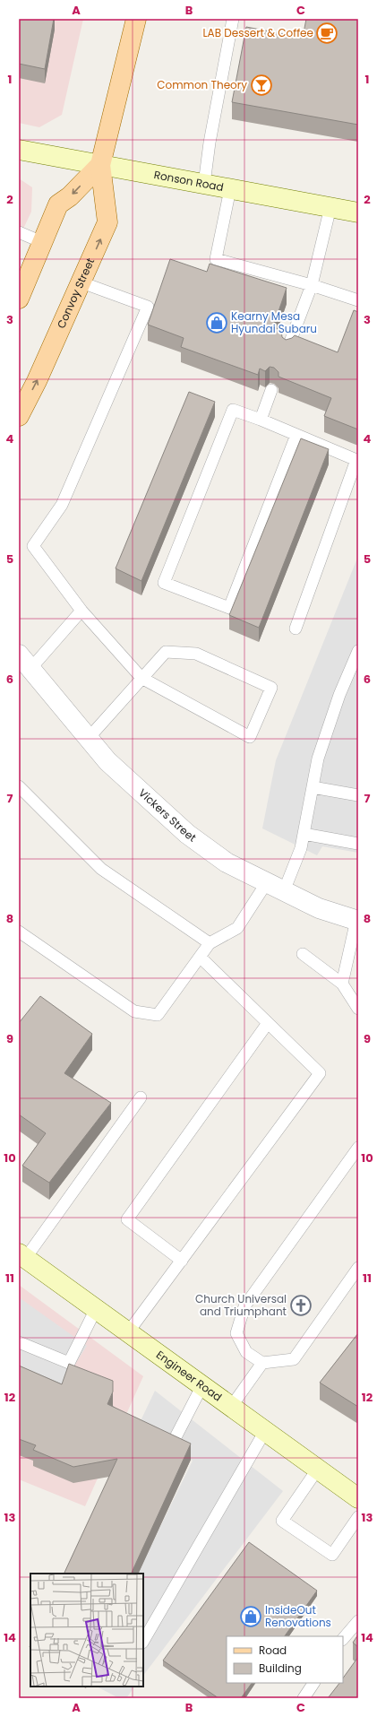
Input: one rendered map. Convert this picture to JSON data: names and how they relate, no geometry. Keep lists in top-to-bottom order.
{
  "streets": {
    "main road": ["Convoy Street"],
    "street": ["Ronson Road", "Vickers Street", "Engineer Road"]
  },
  "crossings": [
    ["Ronson Road", "Convoy Street"]
  ],
  "places": {
    "cafe": ["LAB Dessert & Coffee"],
    "bar": ["Common Theory"],
    "shop": ["Kearny Mesa Hyundai Subaru", "InsideOut Renovations"],
    "church": ["Church Universal and Triumphant"]
  },
  "legend": ["Road", "Building"],
  "grid": {
    "columns": ["A", "B", "C"],
    "rows": [
      "1",
      "2",
      "3",
      "4",
      "5",
      "6",
      "7",
      "8",
      "9",
      "10",
      "11",
      "12",
      "13",
      "14"
    ]
  }
}
